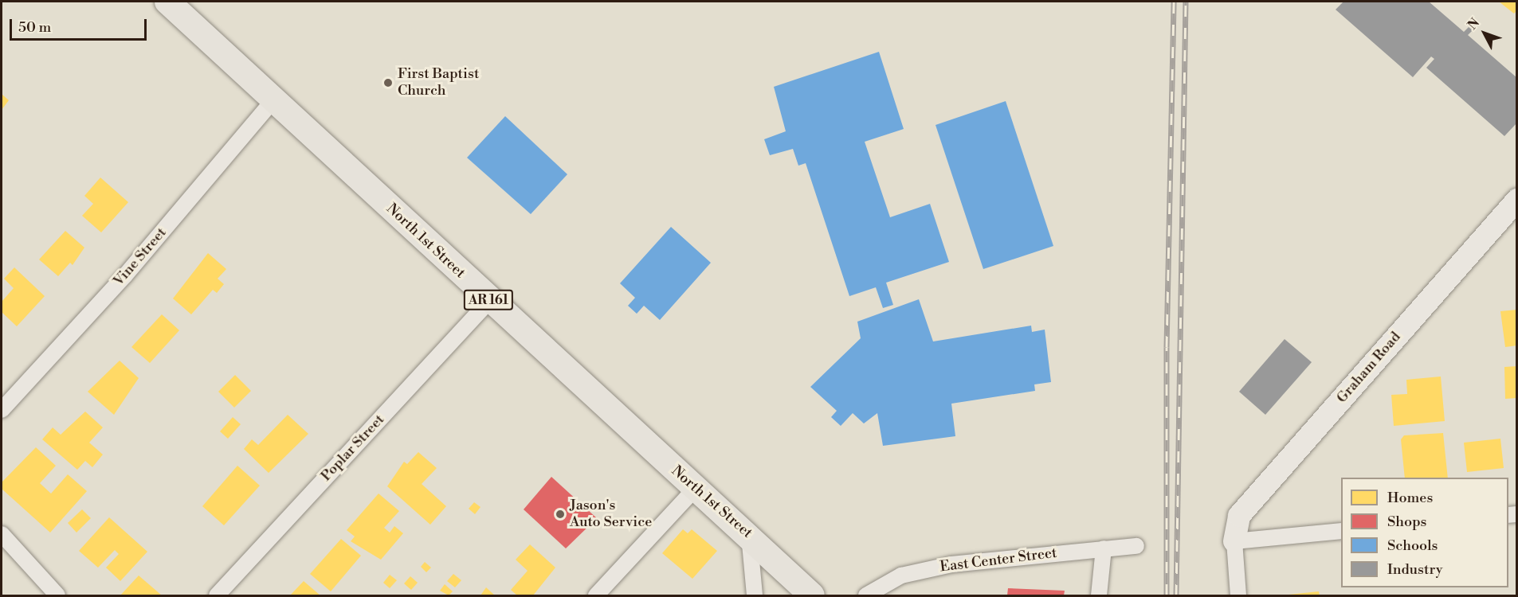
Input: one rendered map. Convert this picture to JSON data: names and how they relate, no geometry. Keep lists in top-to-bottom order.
{
  "streets": {
    "main road": ["North 1st Street", "AR 161", "Graham Road"],
    "street": ["Vine Street", "Poplar Street", "East Center Street"]
  },
  "crossings": [
    ["North 1st Street", "Vine Street"],
    ["North 1st Street", "Poplar Street"]
  ],
  "places": ["First Baptist Church", "Jason's Auto Service"],
  "legend": [
    "Homes",
    "Shops",
    "Schools",
    "Industry"
  ],
  "scale_bar": "50 m",
  "north": "top left"
}
